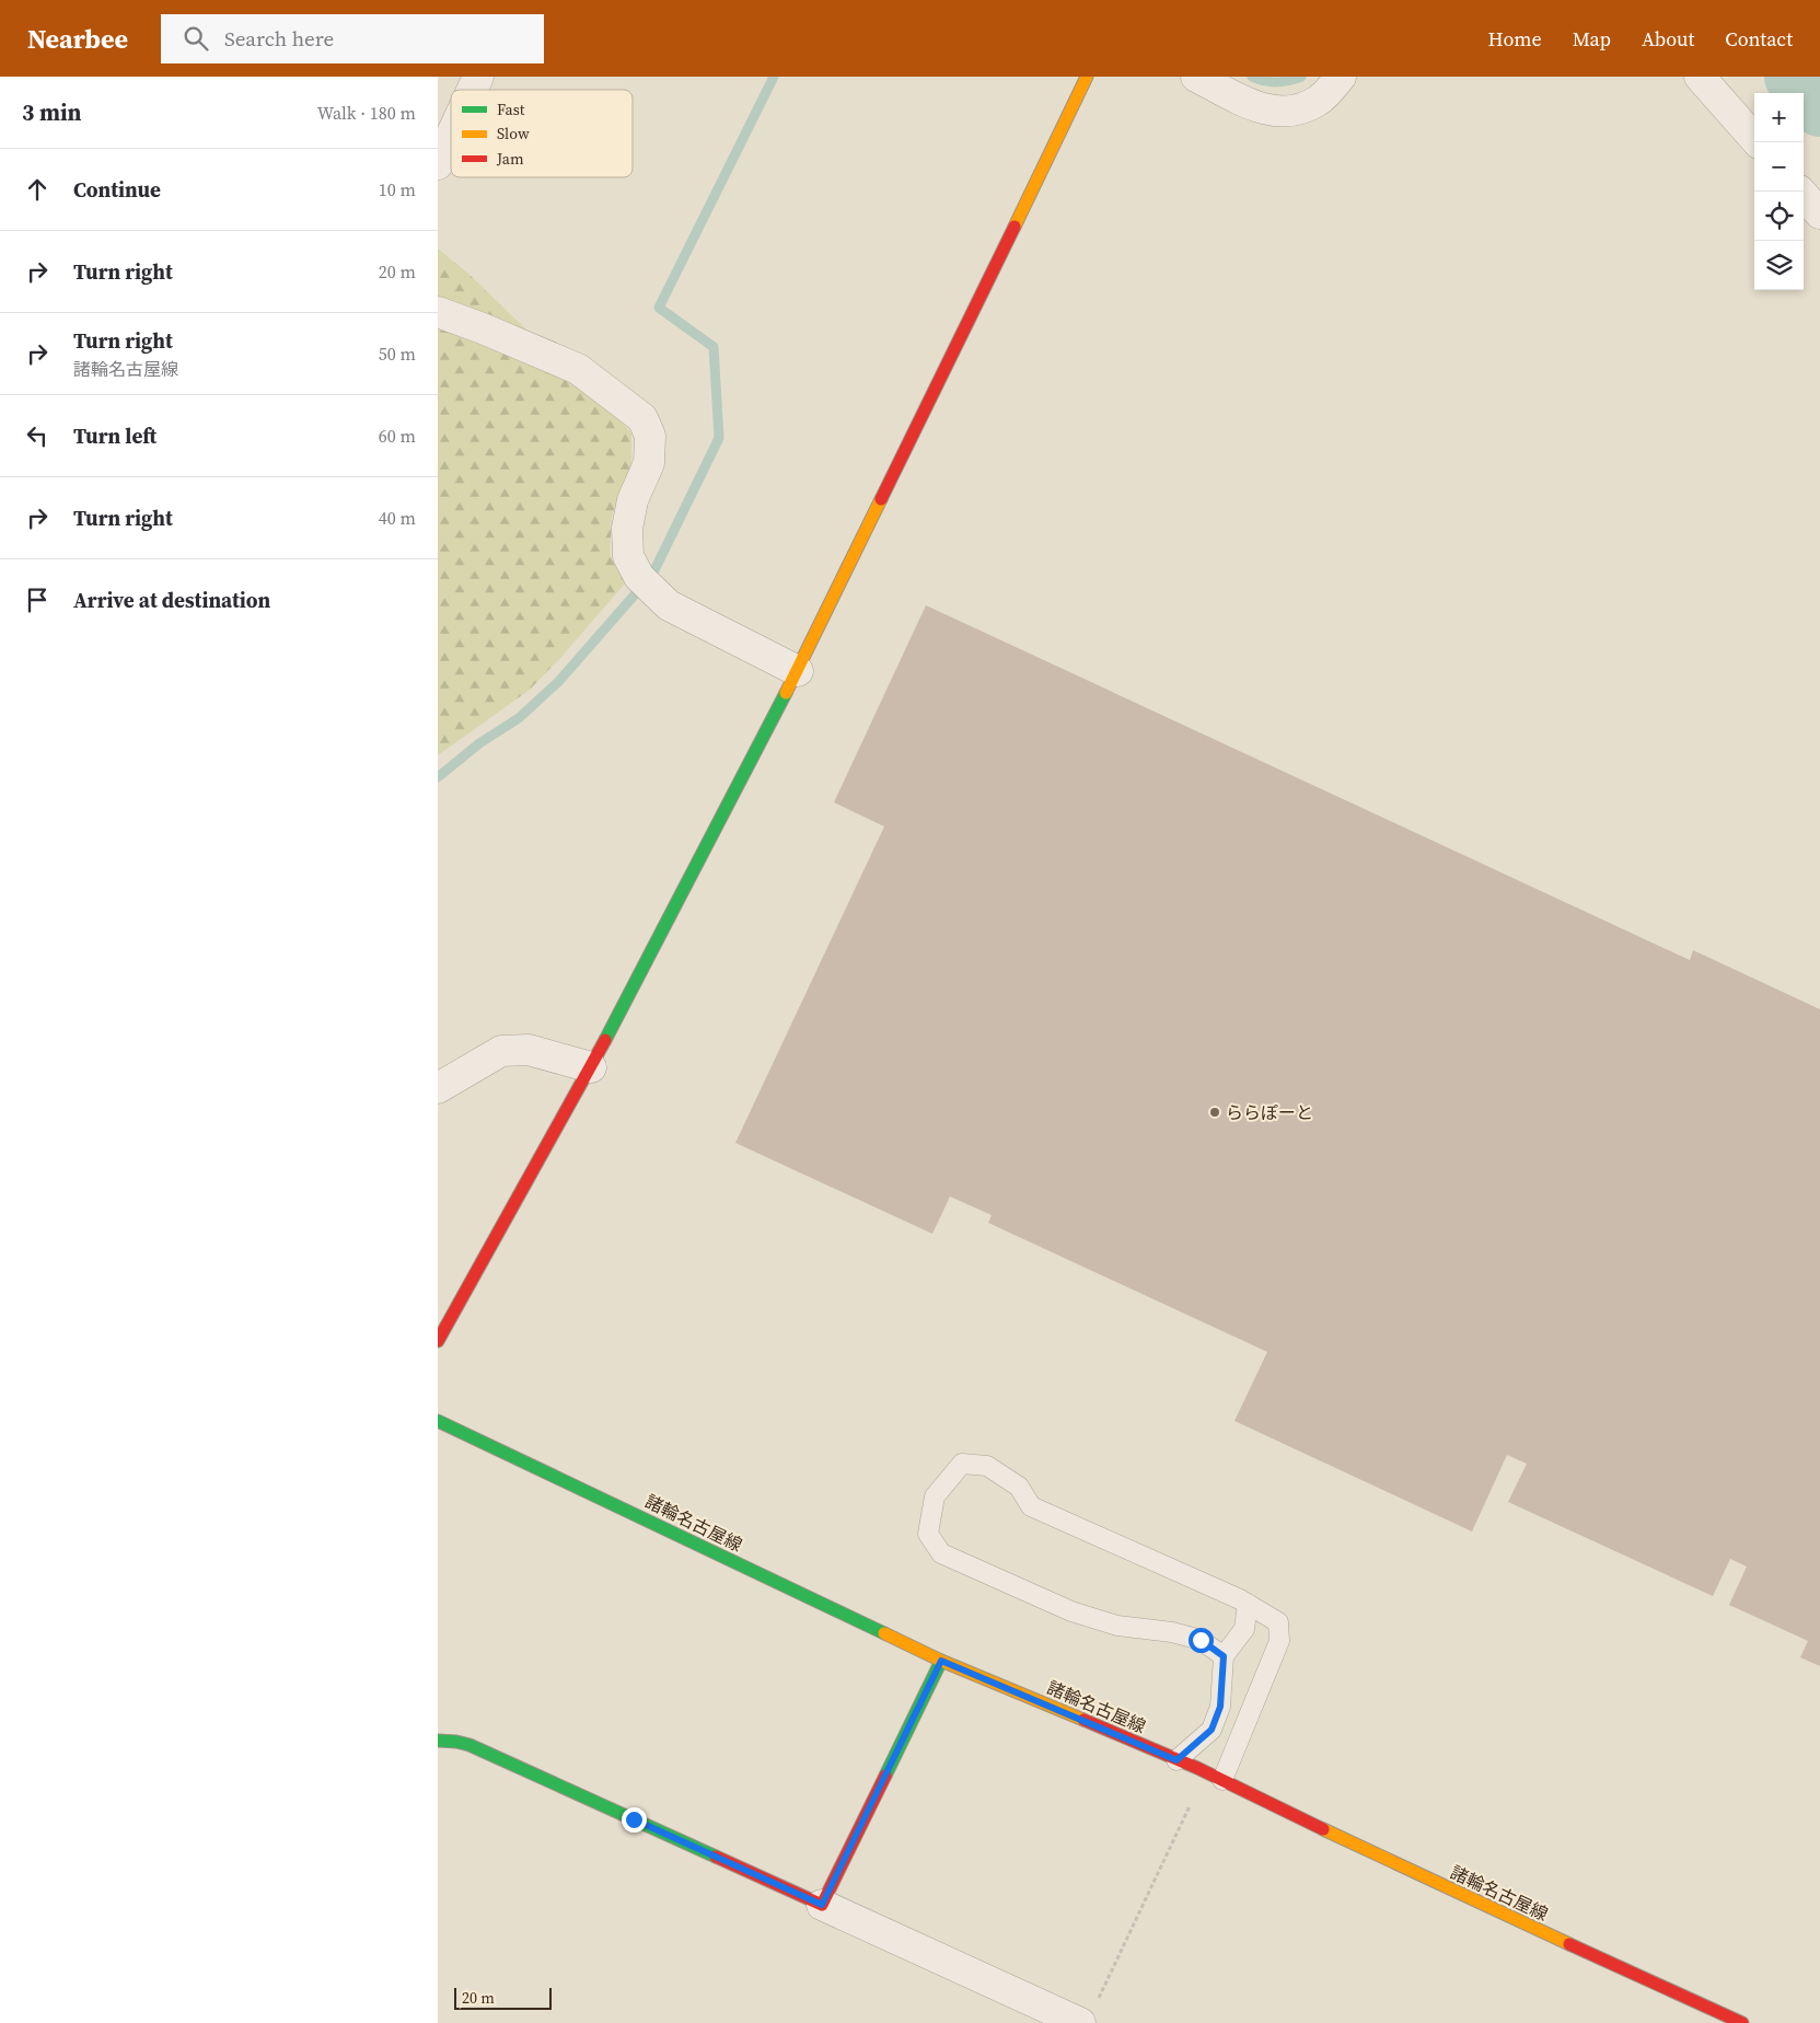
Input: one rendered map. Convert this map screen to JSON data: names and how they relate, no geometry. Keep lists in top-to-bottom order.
{
  "streets": {
    "street": ["諸輪名古屋線"]
  },
  "places": ["ららぽーと"],
  "legend": ["Fast", "Slow", "Jam"],
  "scale_bar": "20 m",
  "page": {
    "header": "Nearbee",
    "search": "Search here",
    "nav": [
      "Home",
      "Map",
      "About",
      "Contact"
    ],
    "heading": ["3 min", "Walk · 180 m"],
    "map_buttons": ["+", "−"],
    "list": [
      ["Continue", "10 m"],
      ["Turn right", "20 m"],
      ["Turn right", "諸輪名古屋線", "50 m"],
      ["Turn left", "60 m"],
      ["Turn right", "40 m"],
      "Arrive at destination"
    ],
    "scale": "20 m"
  }
}
